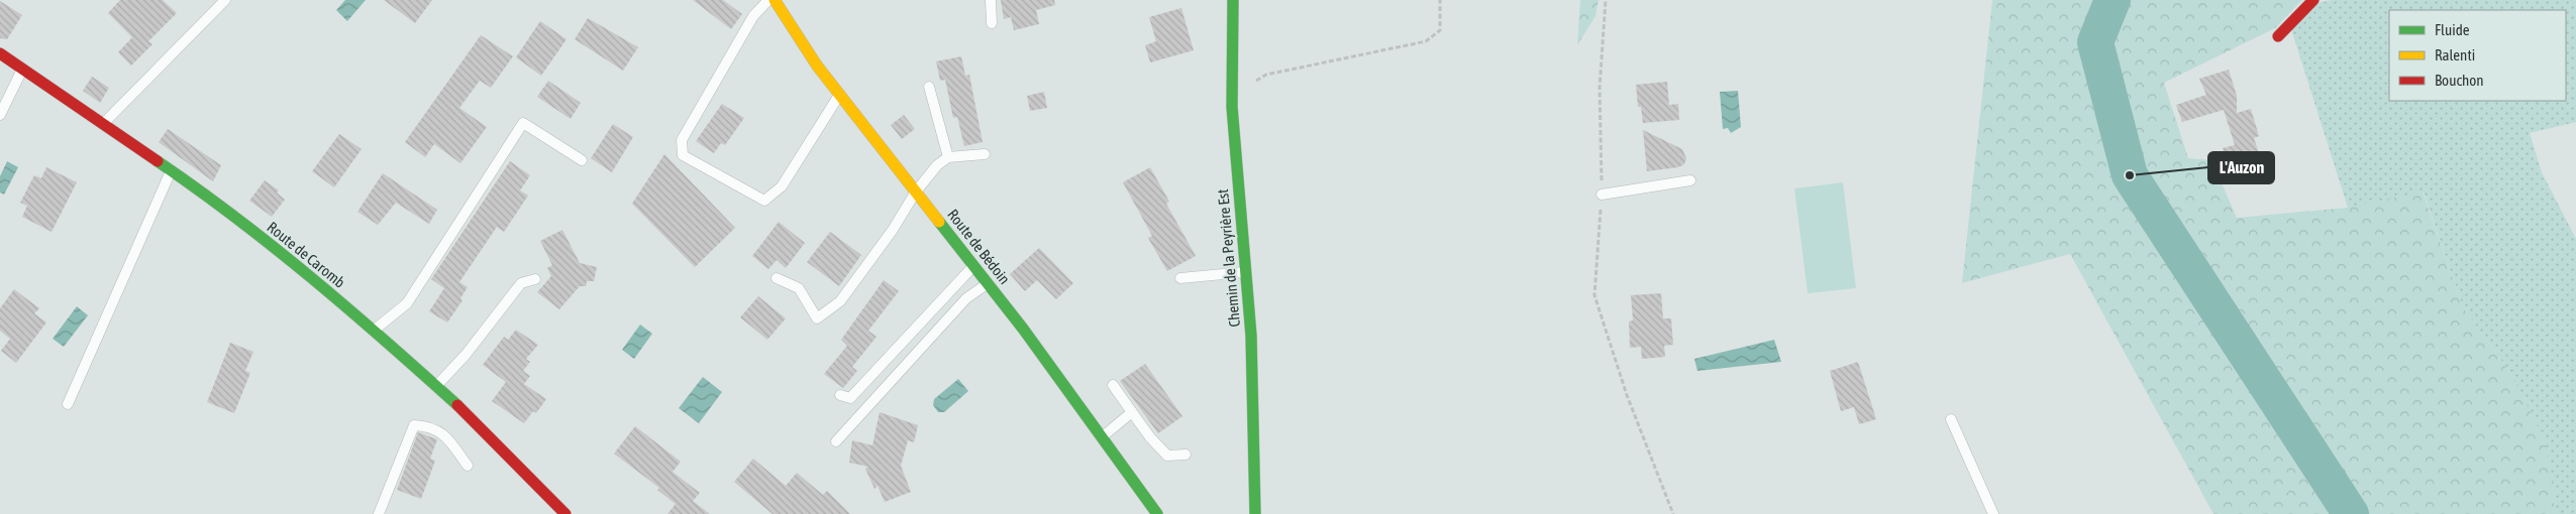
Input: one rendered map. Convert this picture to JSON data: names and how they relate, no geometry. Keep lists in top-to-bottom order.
{
  "streets": {
    "main road": ["Route de Bédoin", "Route de Caromb", "Chemin de la Peyrière Est"]
  },
  "places": ["L'Auzon"],
  "legend": ["Fluide", "Ralenti", "Bouchon"]
}
